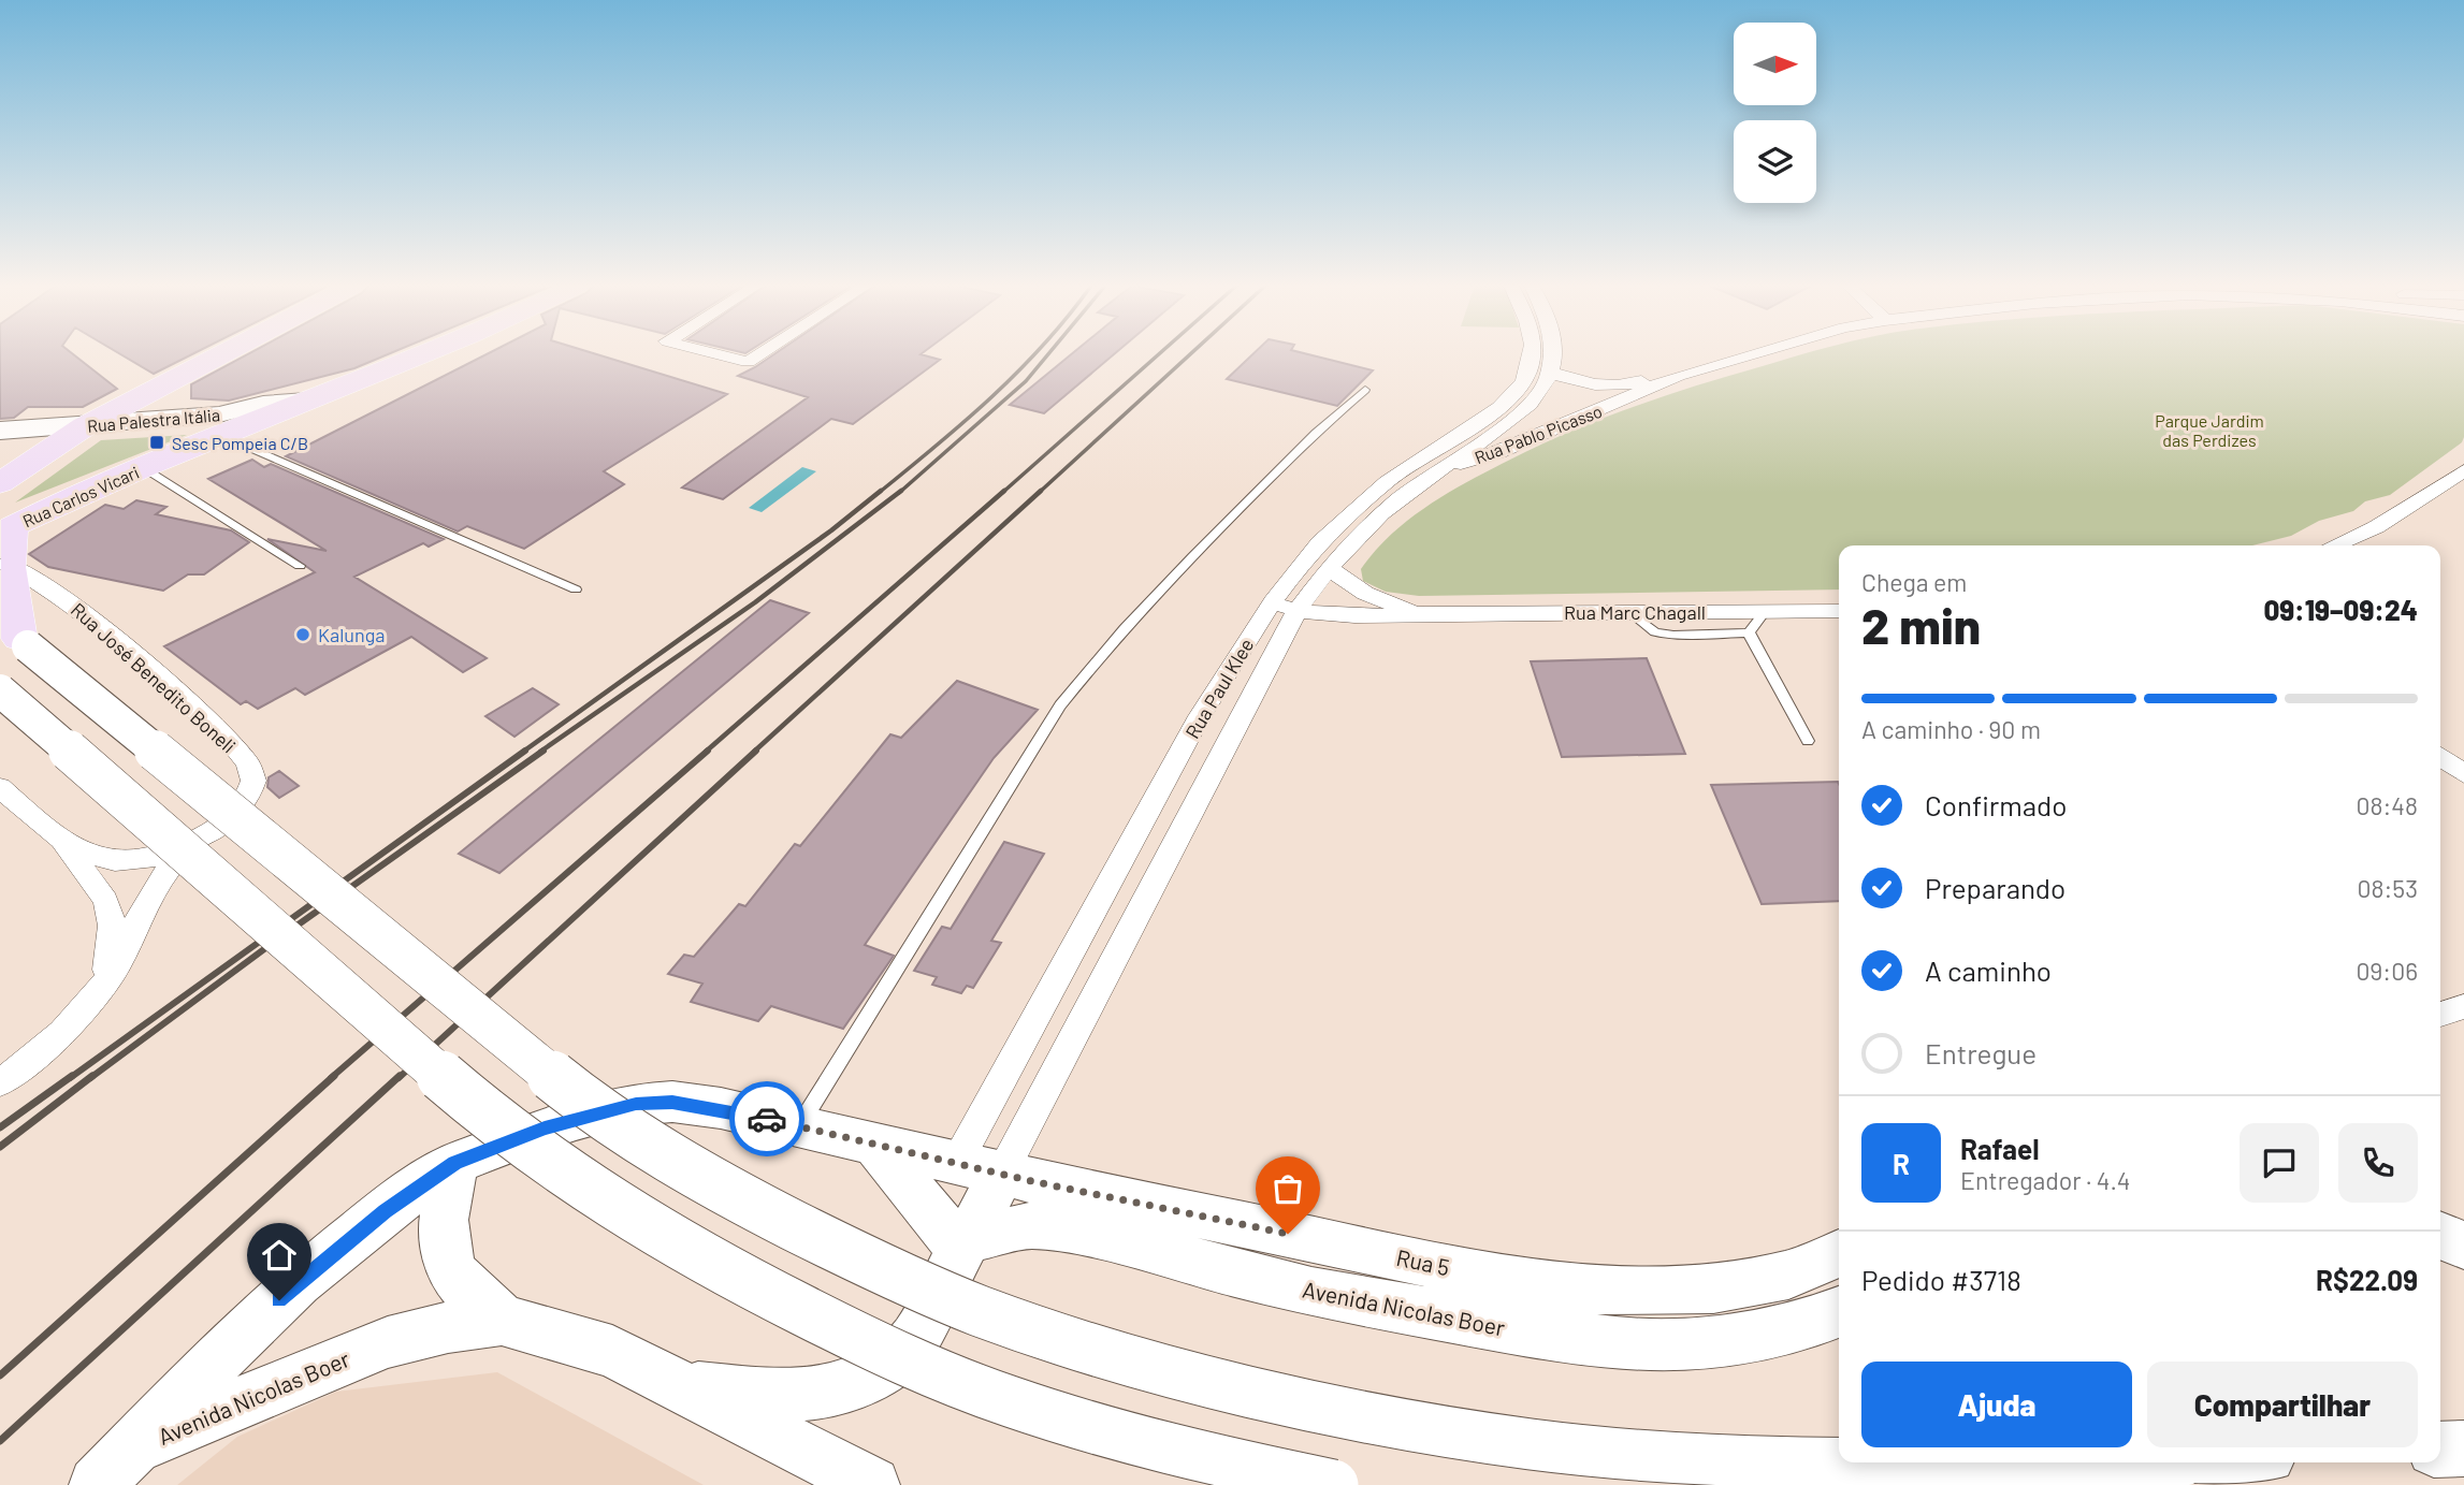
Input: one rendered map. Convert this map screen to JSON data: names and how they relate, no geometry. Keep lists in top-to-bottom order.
{
  "streets": {
    "main road": [
      "Rua Palestra Itália",
      "Rua Carlos Vicari",
      "Rua 5",
      "Avenida Nicolas Boer"
    ],
    "street": [
      "Rua Pablo Picasso",
      "Rua Marc Chagall",
      "Rua José Benedito Boneli",
      "Rua Paul Klee"
    ]
  },
  "crossings": [
    ["Rua Palestra Itália", "Rua Carlos Vicari"],
    ["Rua Pablo Picasso", "Rua Paul Klee"],
    ["Rua Carlos Vicari", "Rua José Benedito Boneli"],
    ["Rua Marc Chagall", "Rua Paul Klee"],
    ["Rua Paul Klee", "Rua 5"],
    ["Rua Paul Klee", "Avenida Nicolas Boer"],
    ["Rua 5", "Avenida Nicolas Boer"]
  ],
  "parks": ["Parque Jardim das Perdizes"],
  "places": {
    "transit": ["Sesc Pompeia C/B"],
    "other": ["Kalunga"]
  },
  "north": "right",
  "page": {
    "heading": ["2 min", "Chega em", "09:19–09:24"],
    "panel": [
      "Rafael",
      "Entregador · 4.4",
      "Pedido #3718",
      "R$22.09"
    ],
    "bar": "A caminho · 90 m",
    "list": [
      ["Confirmado", "08:48"],
      ["Preparando", "08:53"],
      ["A caminho", "09:06"],
      "Entregue"
    ],
    "round": "R",
    "buttons": ["Ajuda", "Compartilhar"]
  }
}
